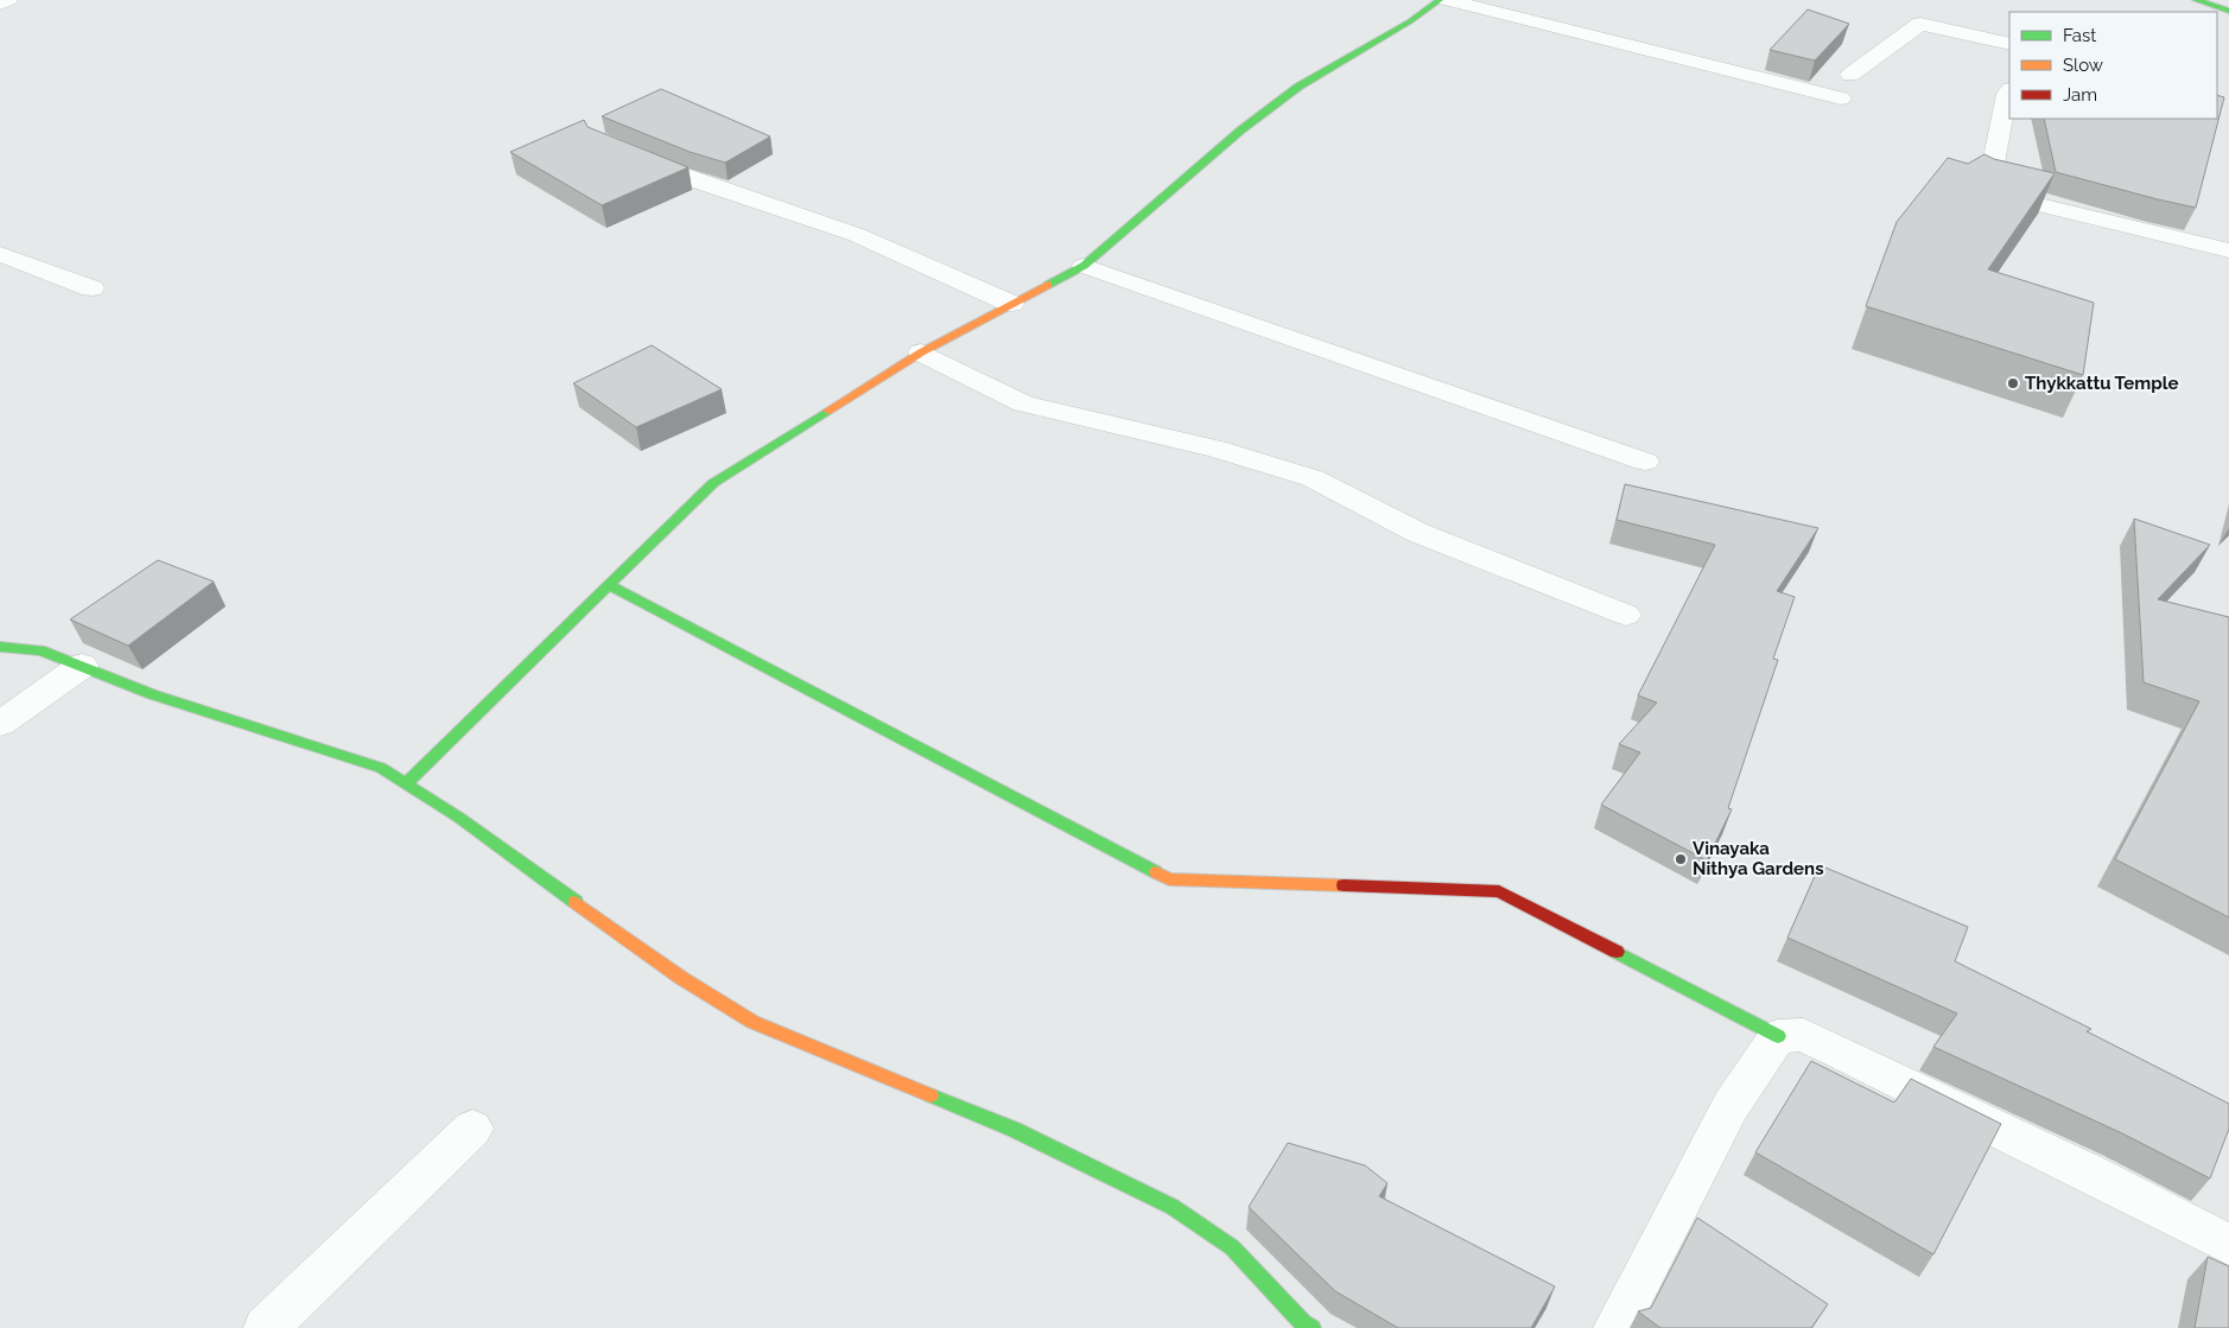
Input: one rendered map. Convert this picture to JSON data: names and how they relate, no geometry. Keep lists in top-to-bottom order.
{
  "places": ["Thykkattu Temple", "Vinayaka Nithya Gardens"],
  "legend": ["Fast", "Slow", "Jam"]
}
